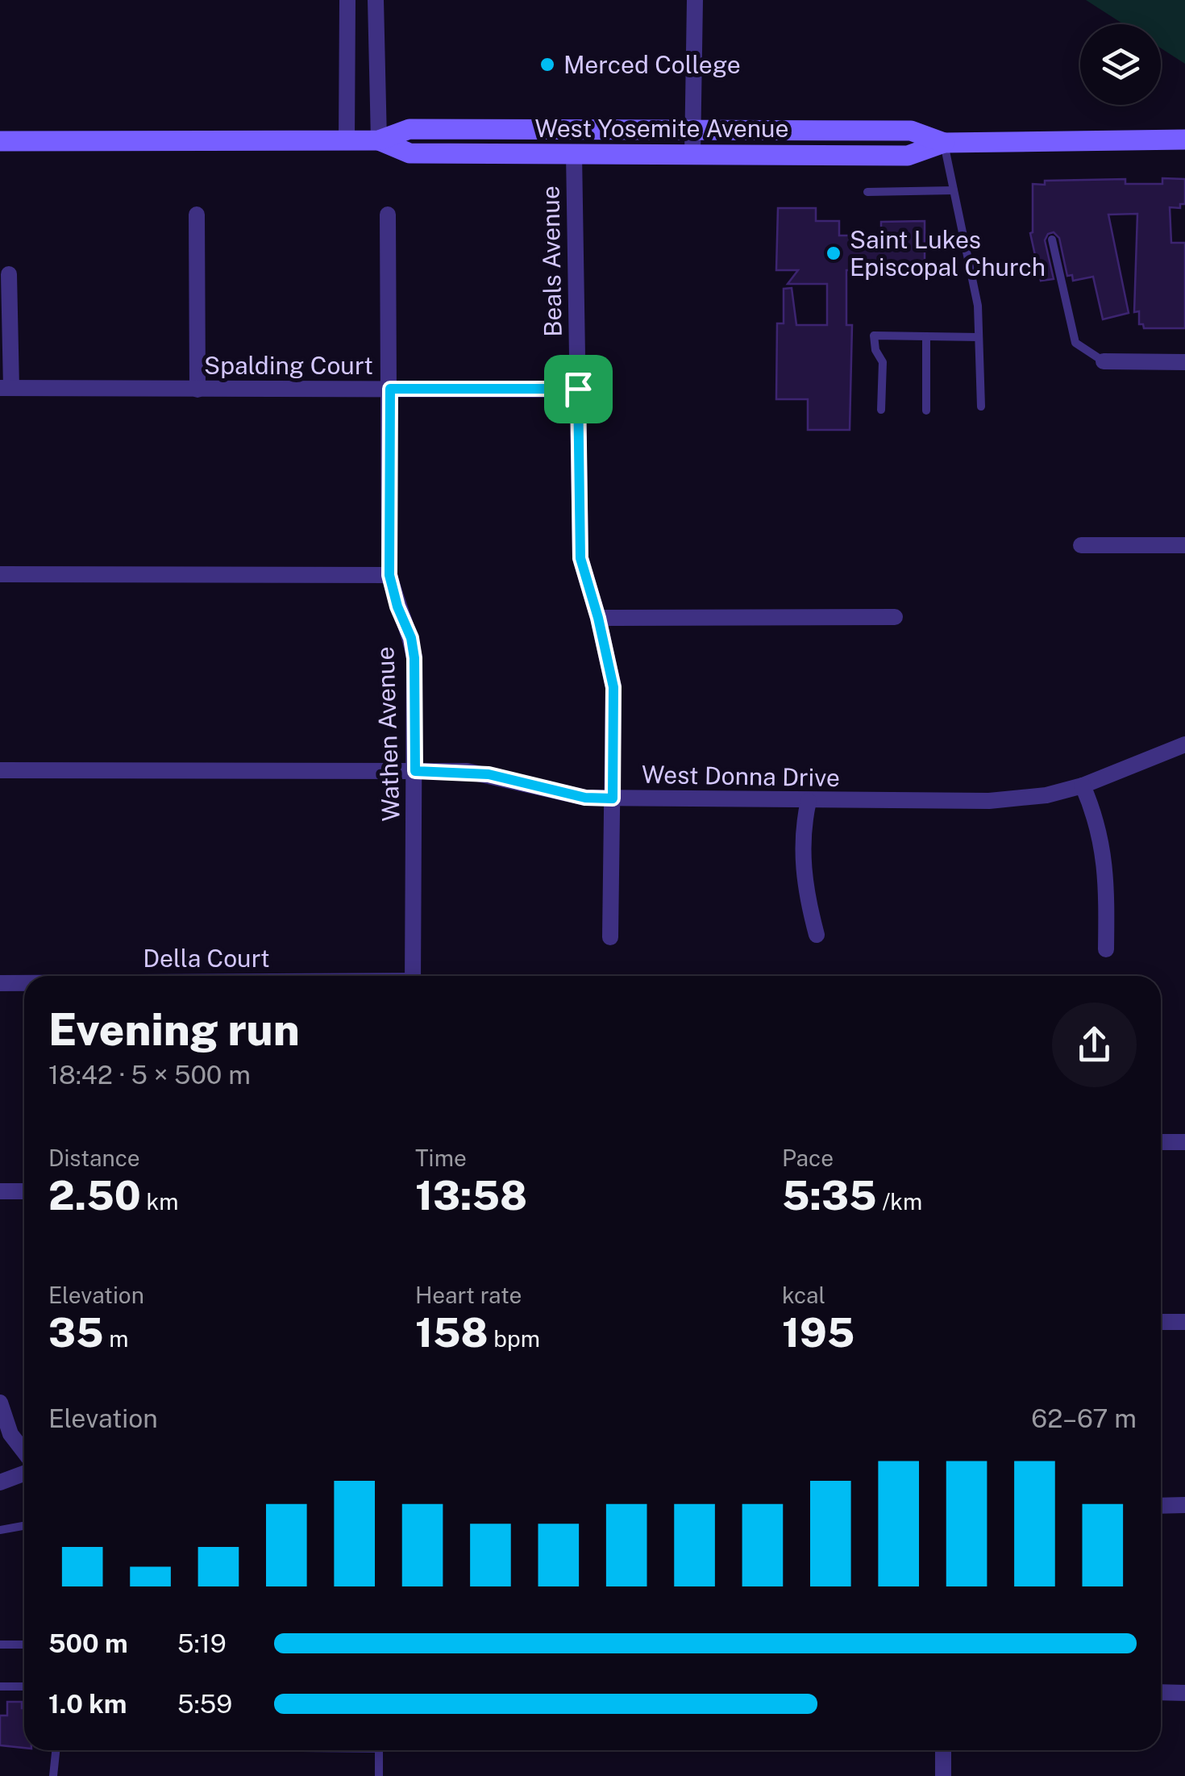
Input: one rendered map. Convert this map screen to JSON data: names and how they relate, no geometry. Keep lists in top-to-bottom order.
{
  "streets": {
    "main road": ["West Yosemite Avenue"],
    "street": [
      "Beals Avenue",
      "Spalding Court",
      "Wathen Avenue",
      "West Donna Drive",
      "Della Court"
    ]
  },
  "crossings": [
    ["West Yosemite Avenue", "Beals Avenue"],
    ["Beals Avenue", "Spalding Court"],
    ["Beals Avenue", "West Donna Drive"],
    ["Spalding Court", "Wathen Avenue"],
    ["Wathen Avenue", "West Donna Drive"]
  ],
  "places": ["Merced College", "Saint Lukes Episcopal Church"],
  "page": {
    "heading": ["Evening run", "18:42 · 5 × 500 m"],
    "stats": [
      ["Distance", "2.50 km"],
      ["Time", "13:58"],
      ["Pace", "5:35 /km"],
      ["Elevation", "35 m"],
      ["Heart rate", "158 bpm"],
      ["kcal", "195"]
    ],
    "chart": ["Elevation", "62–67 m"],
    "list": [
      {
        "name": "500 m",
        "note": "5:19"
      },
      {
        "name": "1.0 km",
        "note": "5:59"
      }
    ]
  }
}
